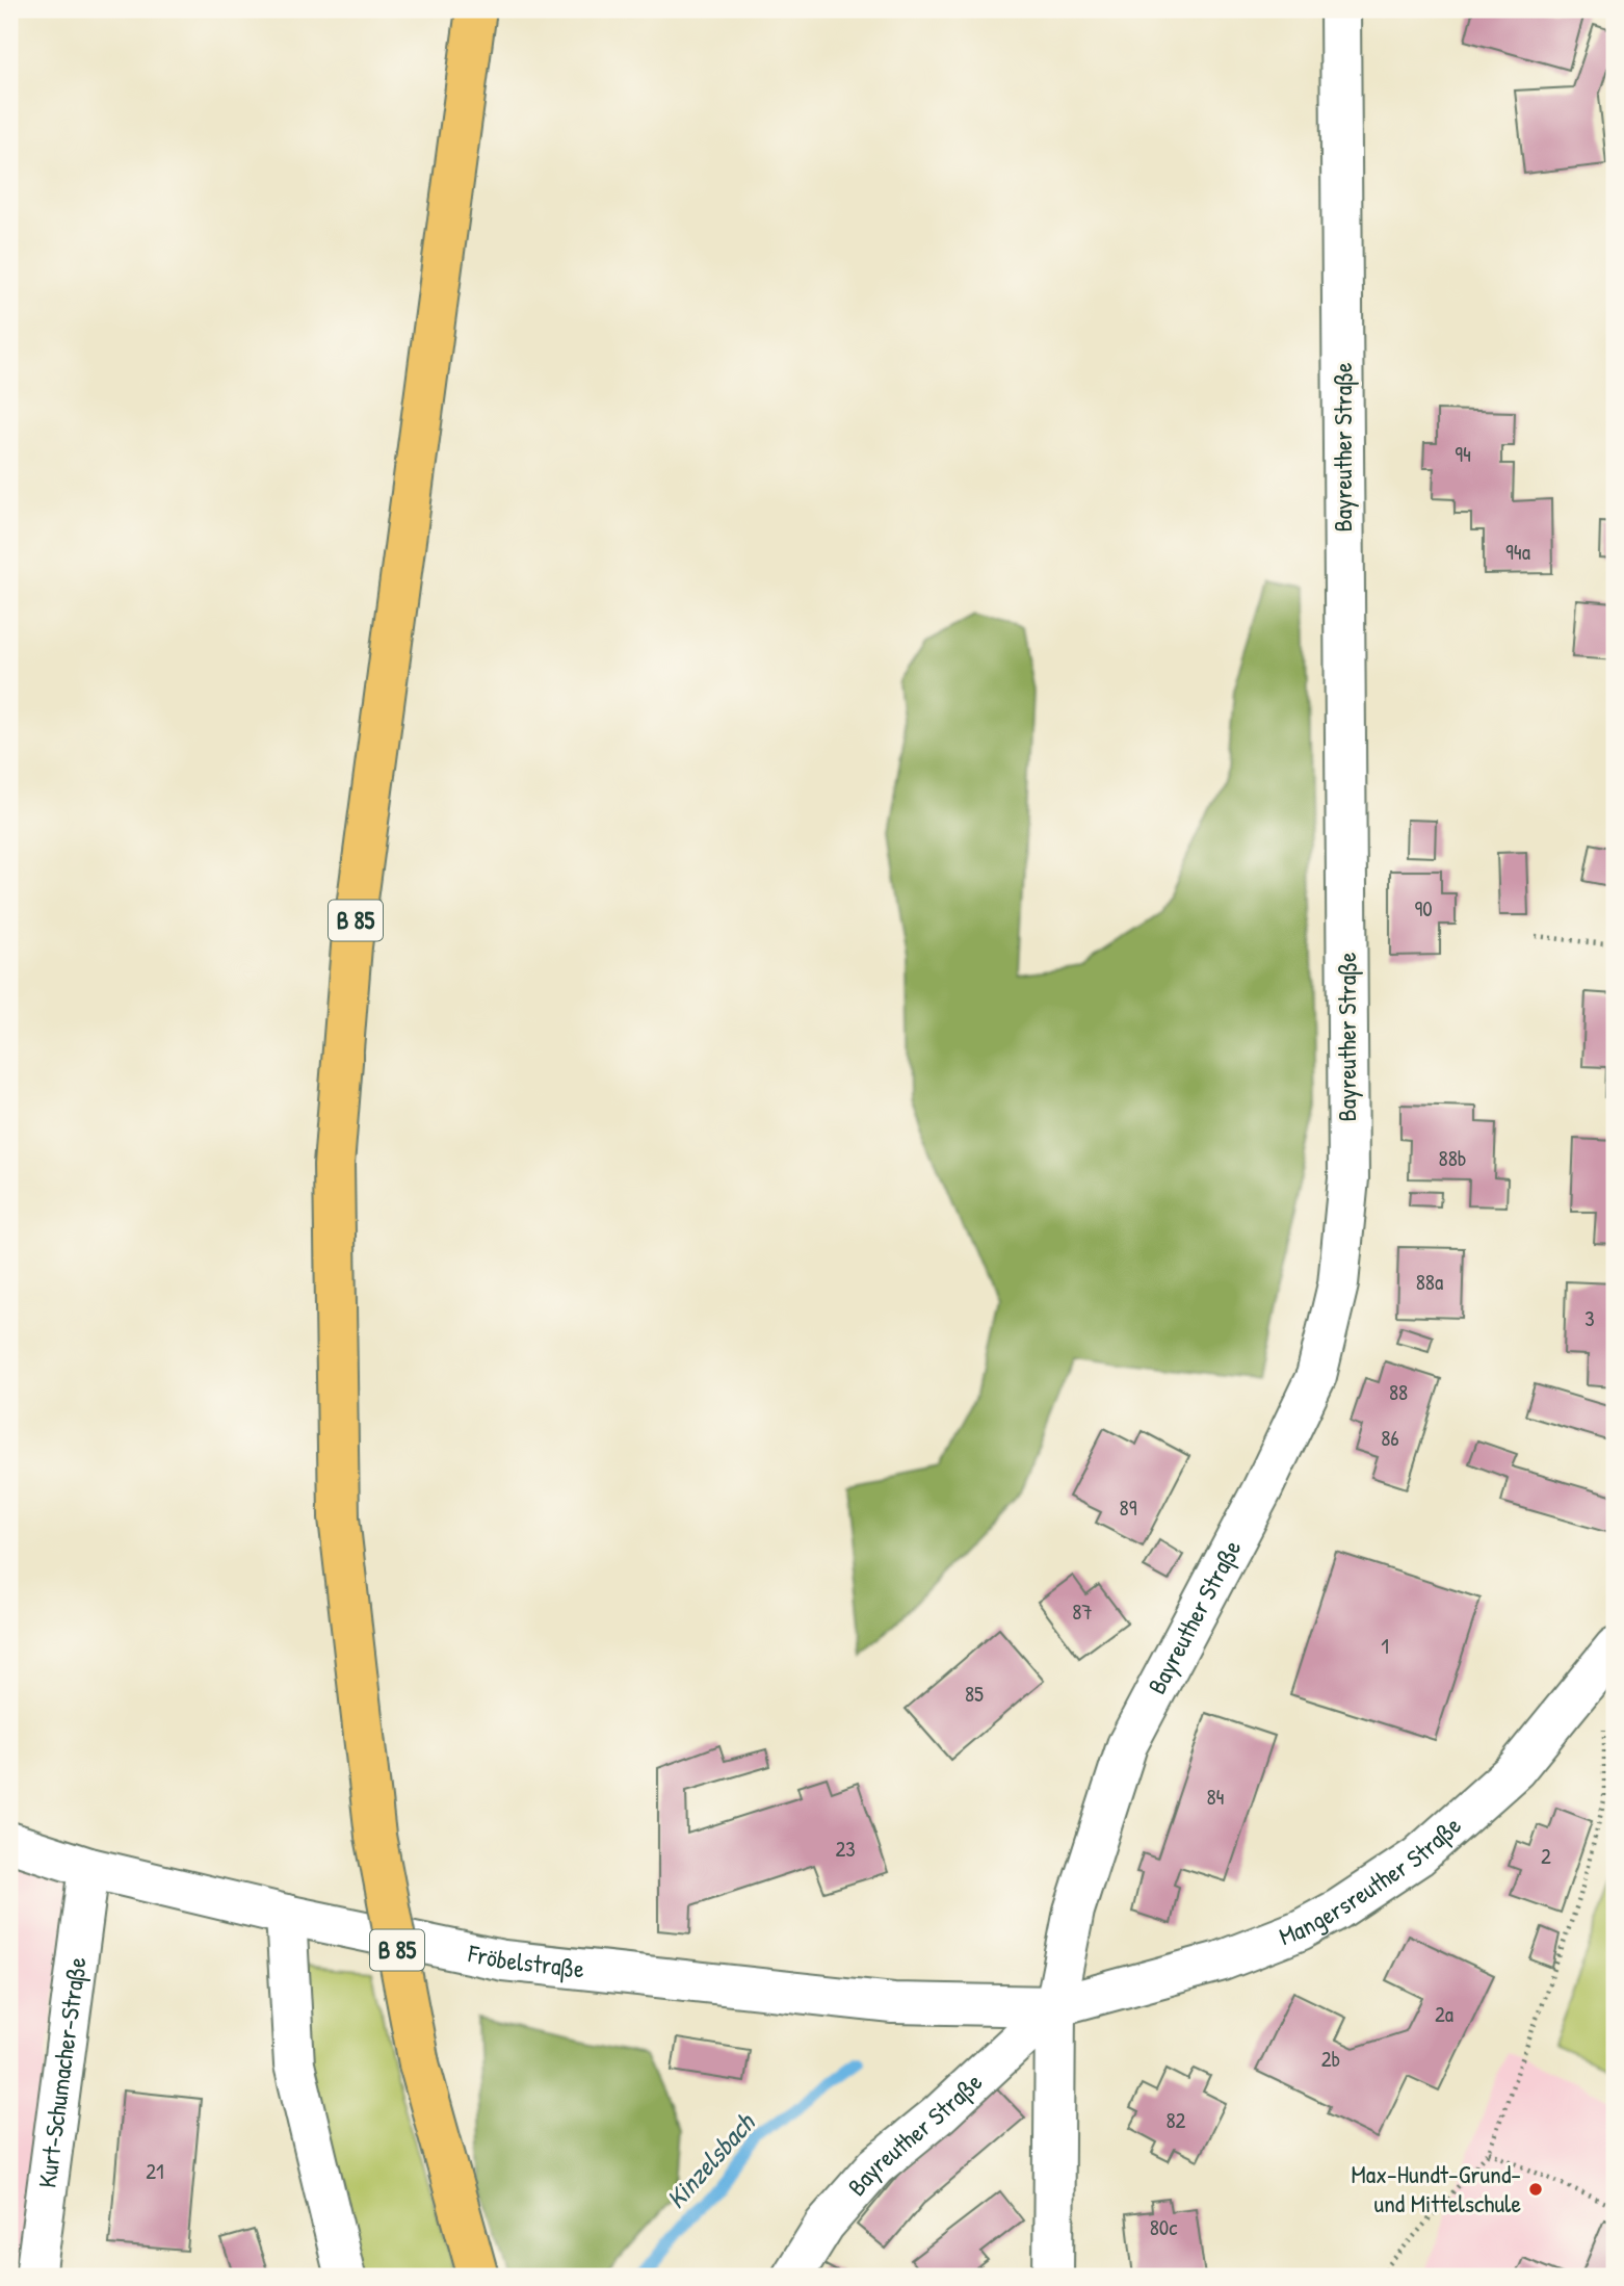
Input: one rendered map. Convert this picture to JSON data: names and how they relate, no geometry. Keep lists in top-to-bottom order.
{
  "streets": {
    "main road": ["B 85"],
    "street": [
      "Bayreuther Straße",
      "Mangersreuther Straße",
      "Fröbelstraße",
      "Kurt-Schumacher-Straße"
    ]
  },
  "crossings": [
    ["Bayreuther Straße", "Mangersreuther Straße"],
    ["Bayreuther Straße", "Fröbelstraße"],
    ["Mangersreuther Straße", "Fröbelstraße"],
    ["Fröbelstraße", "Kurt-Schumacher-Straße"]
  ],
  "water": ["Kinzelsbach"],
  "places": ["Max-Hundt-Grund- und Mittelschule"],
  "house_numbers": [
    "94",
    "94a",
    "90",
    "88b",
    "88a",
    "3",
    "88",
    "86",
    "89",
    "87",
    "1",
    "85",
    "84",
    "23",
    "2",
    "2a",
    "2b",
    "82",
    "21",
    "80c"
  ]
}
